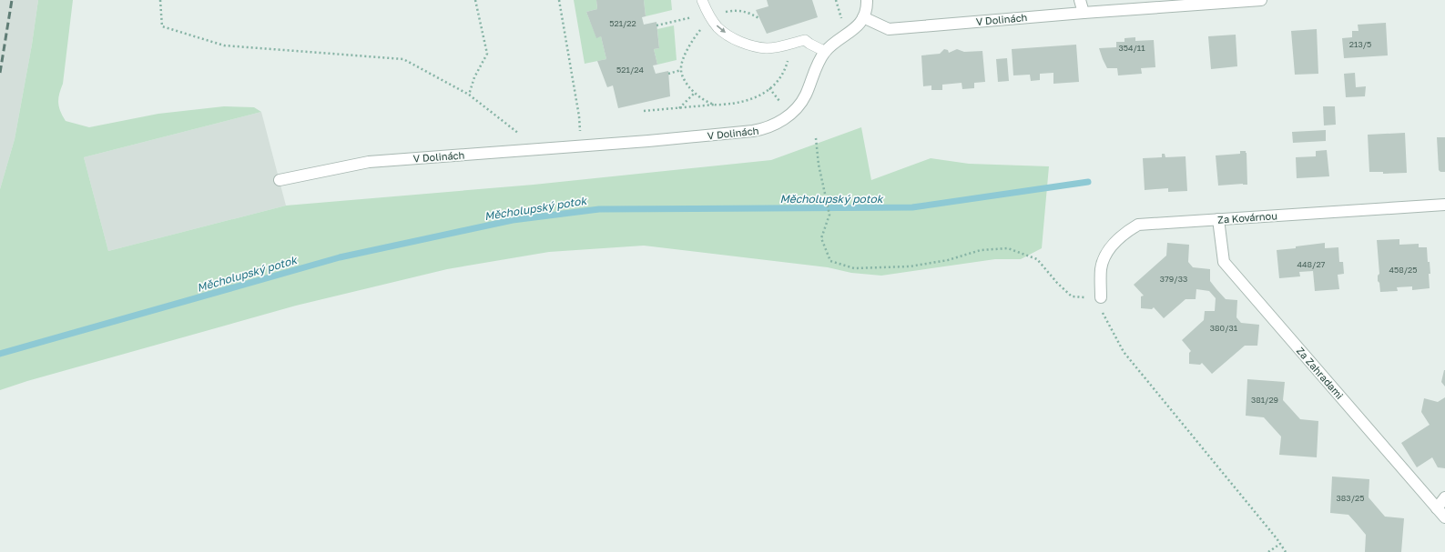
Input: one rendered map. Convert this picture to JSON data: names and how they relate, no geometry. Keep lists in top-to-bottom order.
{
  "streets": {
    "street": ["V Dolinách", "Za Kovárnou", "Za Zahradami"]
  },
  "crossings": [
    ["Za Kovárnou", "Za Zahradami"]
  ],
  "water": ["Měcholupský potok"],
  "house_numbers": [
    "521/22",
    "213/5",
    "354/11",
    "521/24",
    "448/27",
    "458/25",
    "379/33",
    "380/31",
    "381/29",
    "383/25"
  ]
}
